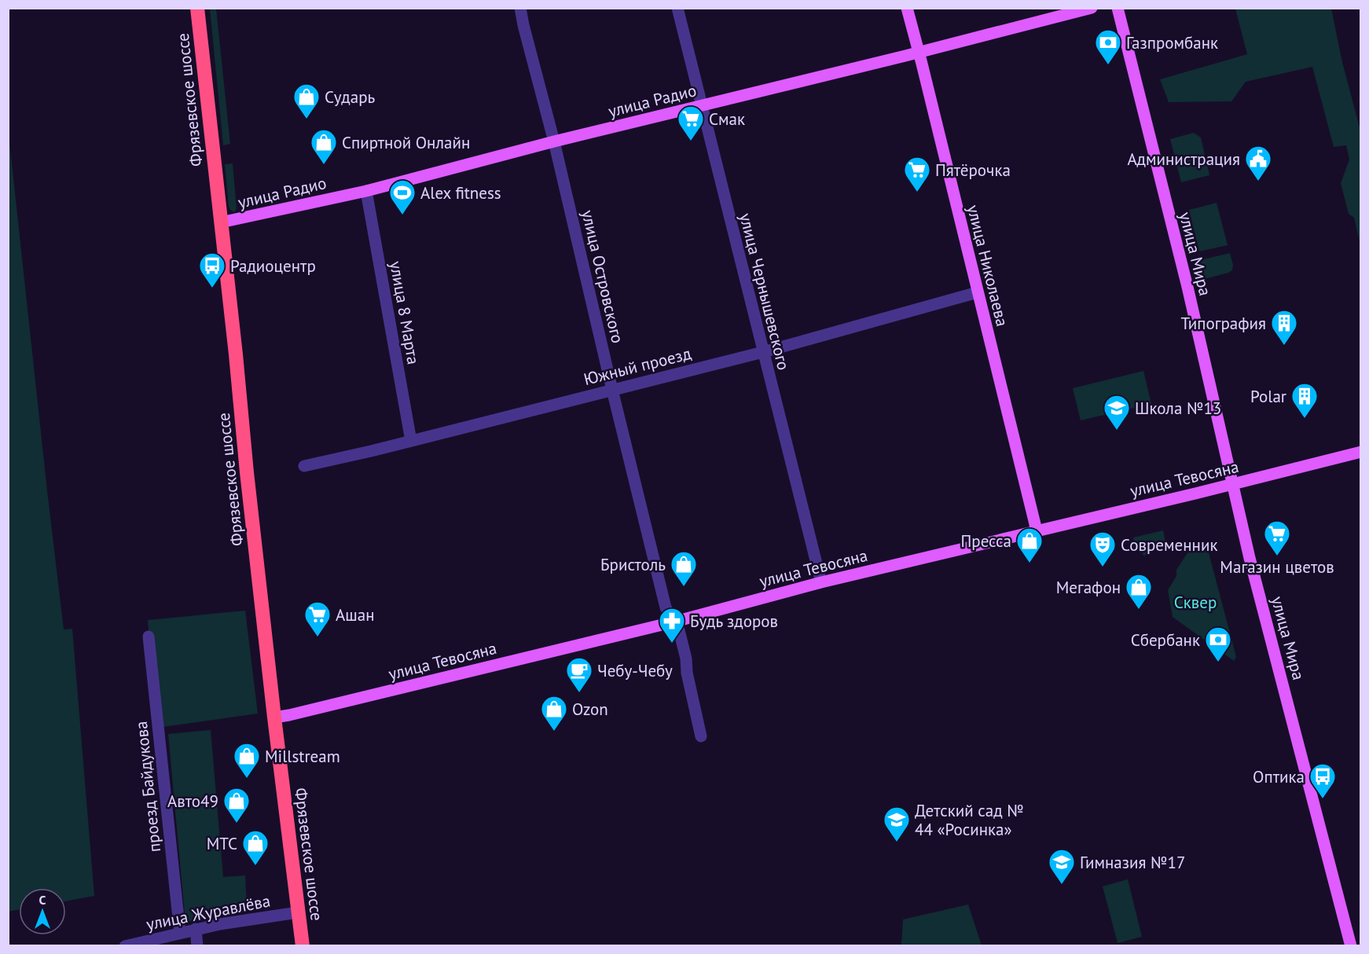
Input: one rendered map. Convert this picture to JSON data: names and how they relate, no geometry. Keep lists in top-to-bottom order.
{
  "streets": {
    "highway": ["Фрязевское шоссе"],
    "main road": [
      "улица Радио",
      "улица Мира",
      "улица Николаева",
      "улица Тевосяна"
    ],
    "street": [
      "улица Островского",
      "улица Чернышевского",
      "улица 8 Марта",
      "Южный проезд",
      "проезд Байдукова",
      "улица Журавлёва"
    ]
  },
  "crossings": [
    ["Фрязевское шоссе", "улица Радио"],
    ["Фрязевское шоссе", "улица Тевосяна"],
    ["Фрязевское шоссе", "улица Журавлёва"],
    ["улица Радио", "улица Николаева"],
    ["улица Радио", "улица Островского"],
    ["улица Радио", "улица Чернышевского"],
    ["улица Радио", "улица 8 Марта"],
    ["улица Мира", "улица Тевосяна"],
    ["улица Николаева", "Южный проезд"],
    ["улица Николаева", "улица Тевосяна"],
    ["улица Островского", "Южный проезд"],
    ["улица Островского", "улица Тевосяна"],
    ["улица Чернышевского", "Южный проезд"],
    ["улица Чернышевского", "улица Тевосяна"],
    ["улица 8 Марта", "Южный проезд"],
    ["проезд Байдукова", "улица Журавлёва"]
  ],
  "parks": ["Сквер"],
  "places": {
    "bank": ["Газпромбанк", "Сбербанк"],
    "shop": [
      "Сударь",
      "Спиртной Онлайн",
      "Пресса",
      "Бристоль",
      "Мегафон",
      "Ozon",
      "Millstream",
      "Авто49",
      "МТС"
    ],
    "supermarket": [
      "Смак",
      "Пятёрочка",
      "Магазин цветов",
      "Ашан"
    ],
    "public building": ["Администрация"],
    "sports": ["Alex fitness"],
    "bus stop": ["Радиоцентр", "Оптика"],
    "building": ["Типография", "Polar"],
    "school or university": ["Школа №13", "Детский сад № 44 «Росинка»", "Гимназия №17"],
    "theatre": ["Современник"],
    "pharmacy": ["Будь здоров"],
    "cafe": ["Чебу-Чебу"]
  },
  "north": "top"
}
